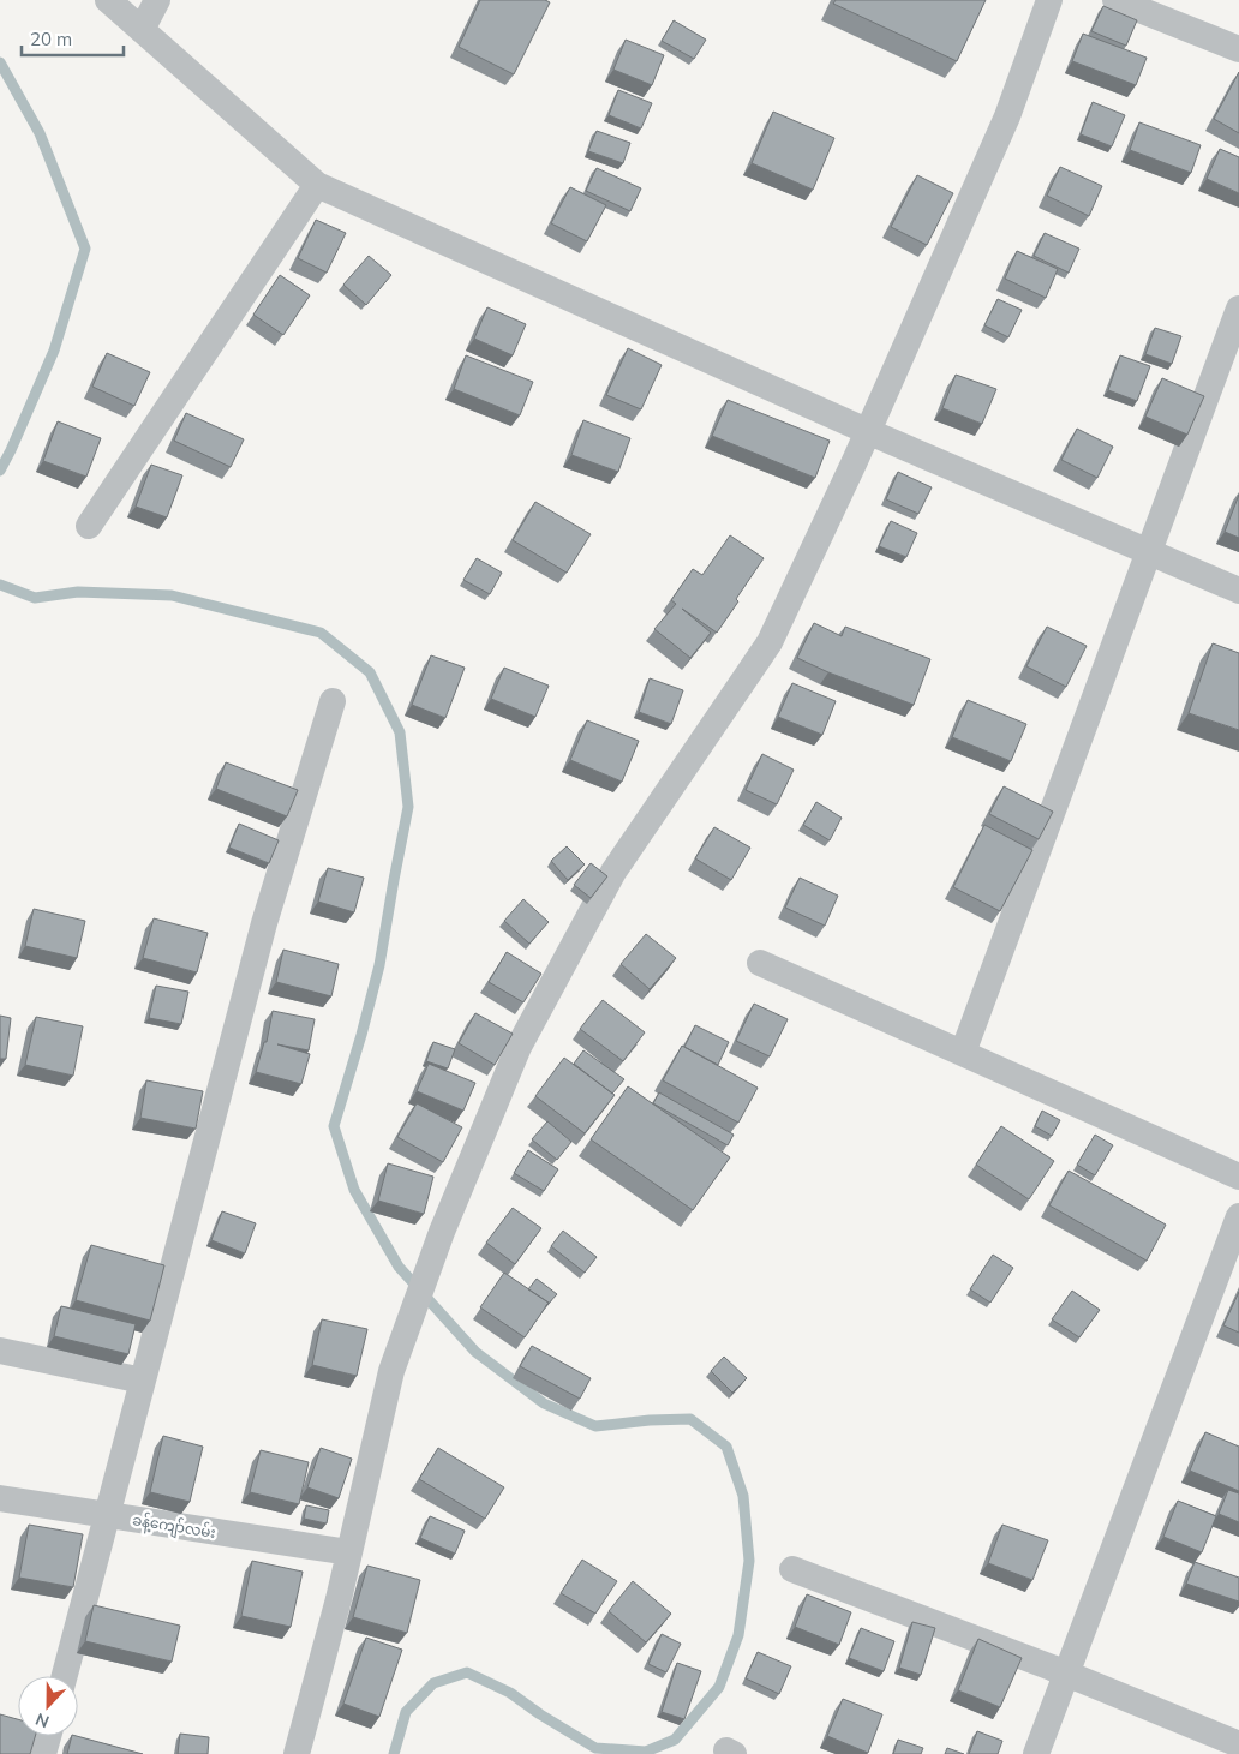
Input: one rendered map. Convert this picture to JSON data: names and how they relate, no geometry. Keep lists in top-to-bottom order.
{
  "streets": {
    "street": ["ခန့်ကျော်လမ်း"]
  },
  "scale_bar": "20 m",
  "north": "bottom"
}
